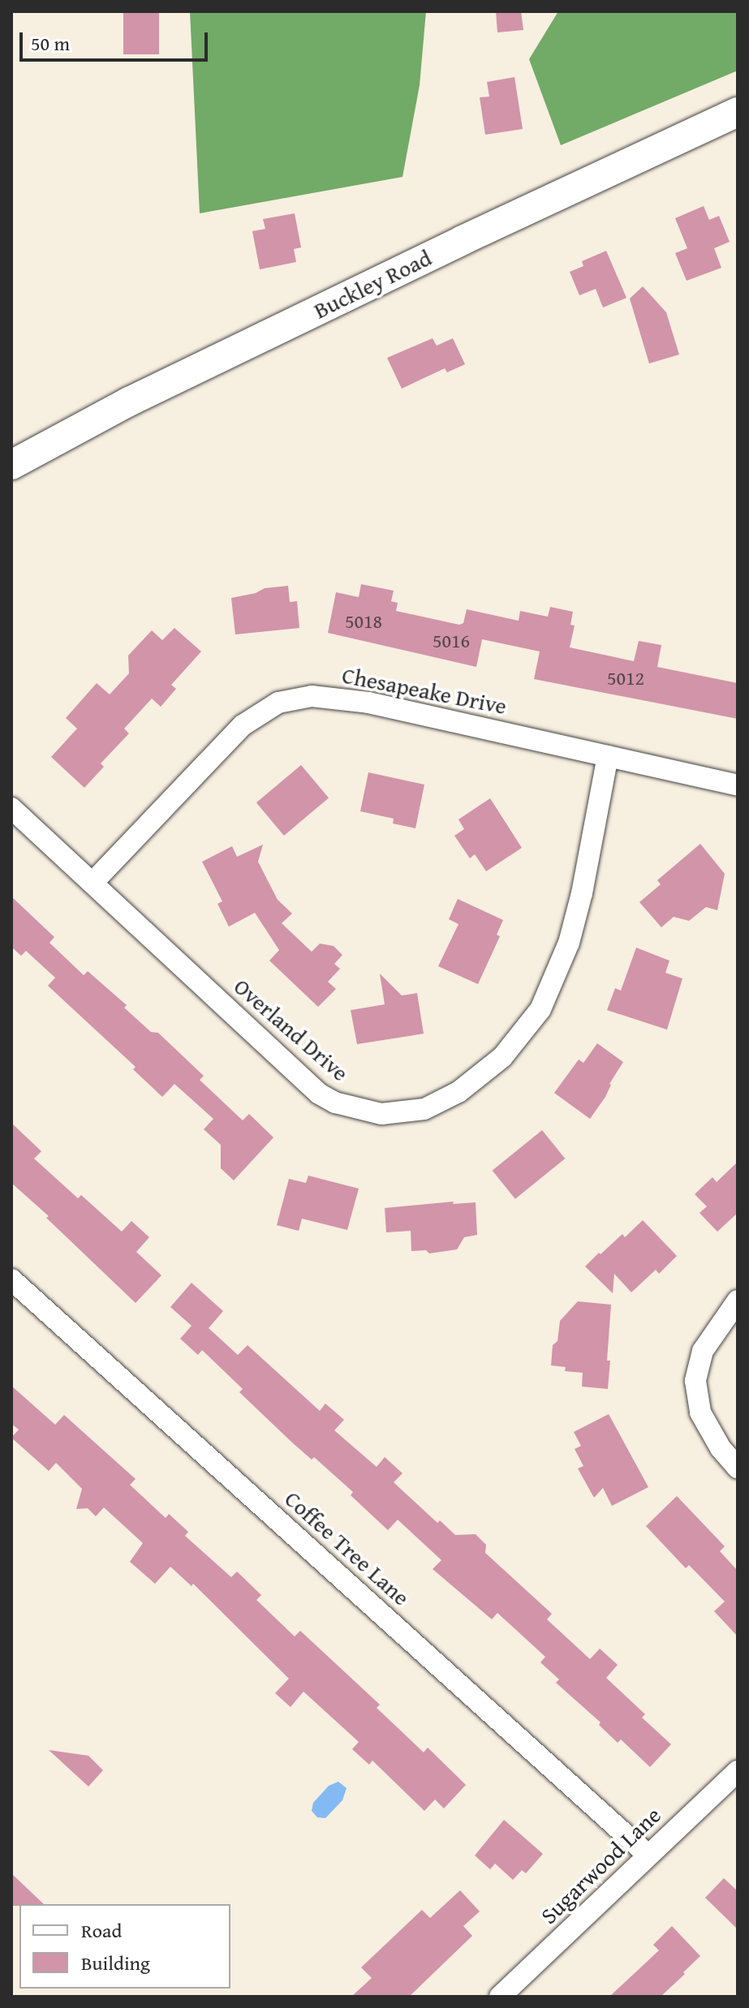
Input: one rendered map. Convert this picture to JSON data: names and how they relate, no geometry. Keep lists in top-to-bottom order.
{
  "streets": {
    "street": [
      "Buckley Road",
      "Chesapeake Drive",
      "Overland Drive",
      "Coffee Tree Lane",
      "Sugarwood Lane"
    ]
  },
  "crossings": [
    ["Chesapeake Drive", "Overland Drive"],
    ["Coffee Tree Lane", "Sugarwood Lane"]
  ],
  "house_numbers": ["5018", "5016", "5012"],
  "legend": ["Road", "Building"],
  "scale_bar": "50 m"
}
